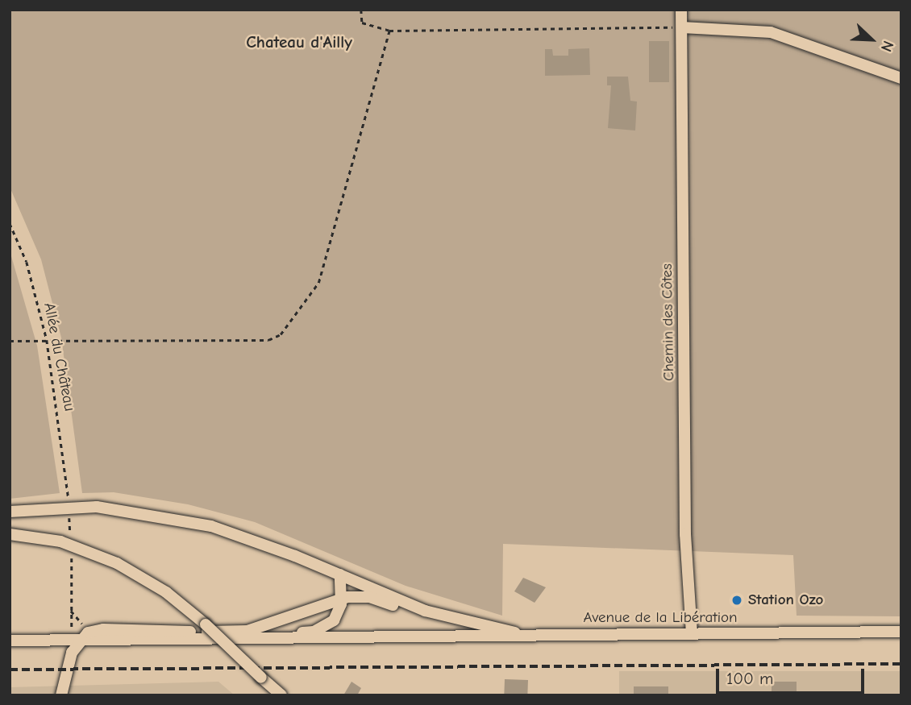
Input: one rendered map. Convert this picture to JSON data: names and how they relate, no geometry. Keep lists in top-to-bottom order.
{
  "streets": {
    "street": ["Chemin des Côtes", "Avenue de la Libération"],
    "path": ["Allée du Château"]
  },
  "crossings": [
    ["Chemin des Côtes", "Avenue de la Libération"]
  ],
  "districts": ["Chateau d'Ailly"],
  "places": ["Station Ozo"],
  "scale_bar": "100 m",
  "north": "bottom right"
}
